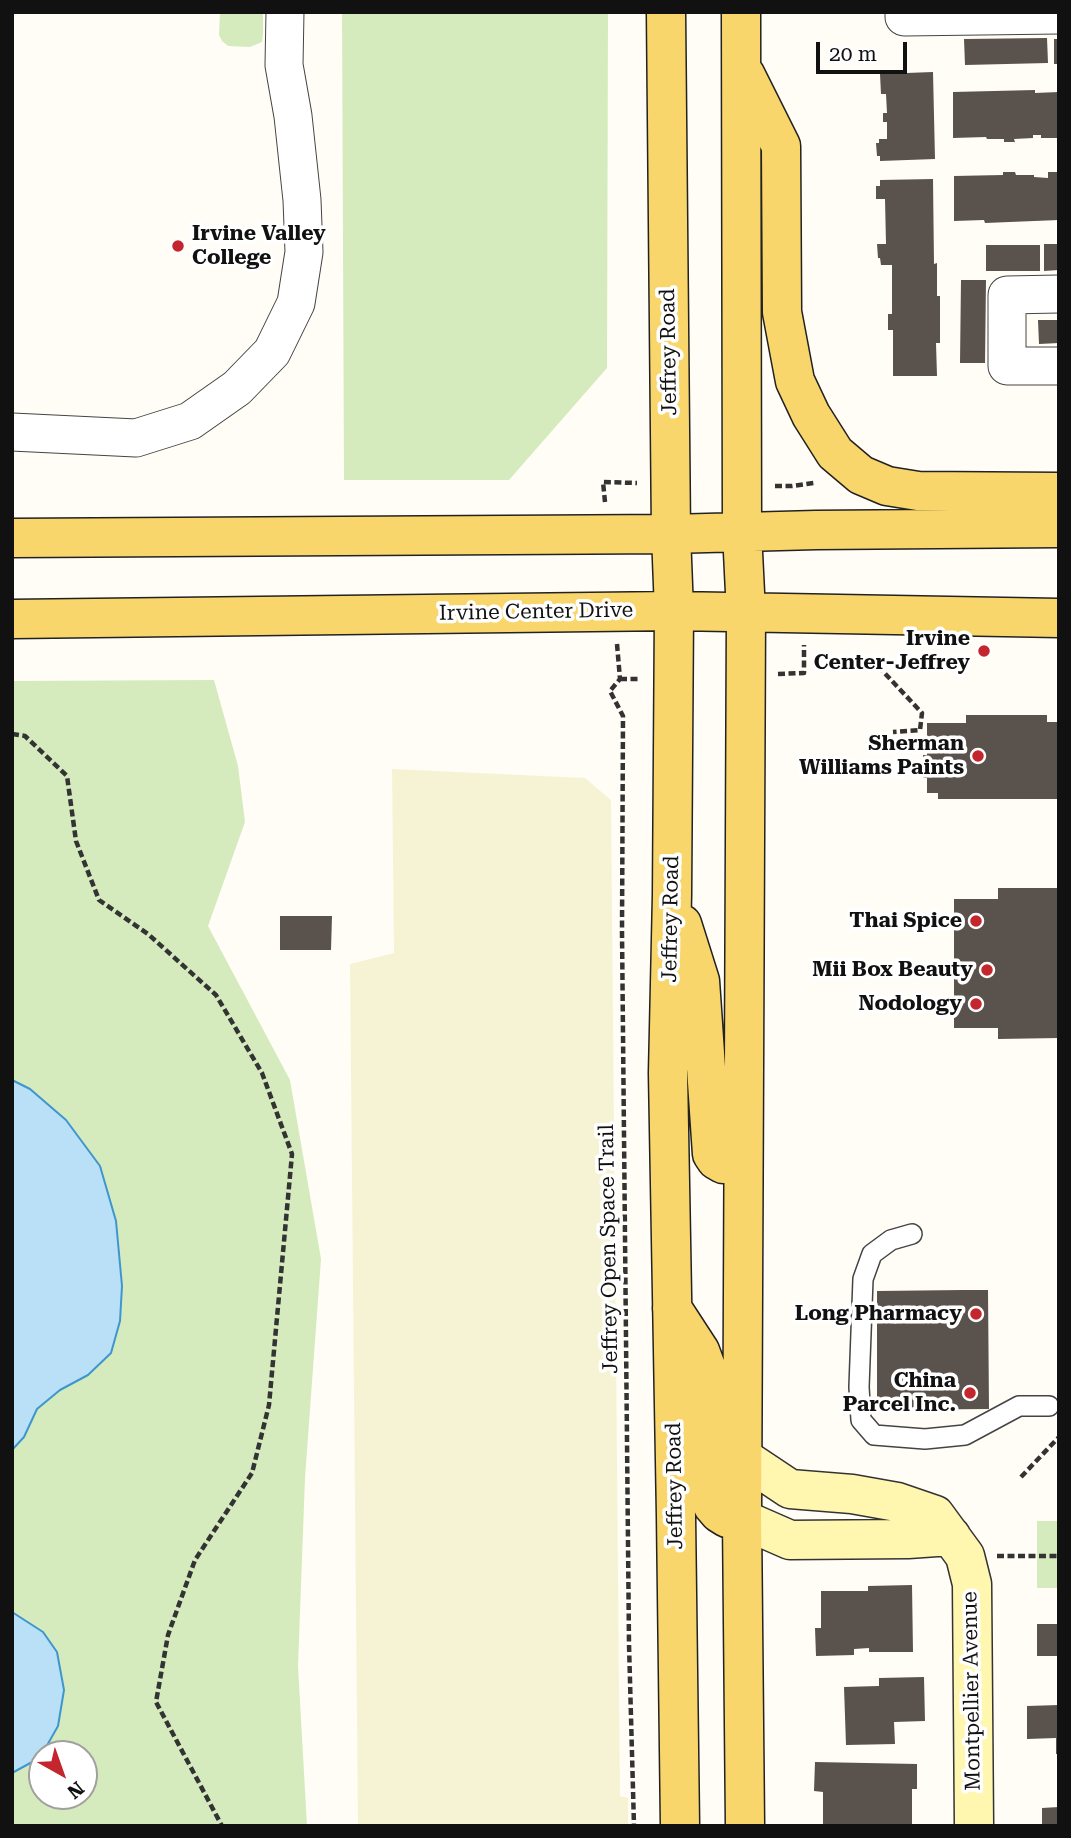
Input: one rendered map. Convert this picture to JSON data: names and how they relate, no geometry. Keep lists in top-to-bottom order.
{
  "streets": {
    "main road": ["Jeffrey Road", "Irvine Center Drive"],
    "street": ["Montpellier Avenue"],
    "path": ["Jeffrey Open Space Trail"]
  },
  "crossings": [
    ["Jeffrey Road", "Irvine Center Drive"]
  ],
  "places": [
    "Irvine Valley College",
    "Irvine Center-Jeffrey",
    "Sherman Williams Paints",
    "Thai Spice",
    "Mii Box Beauty",
    "Nodology",
    "Long Pharmacy",
    "China Parcel Inc."
  ],
  "scale_bar": "20 m",
  "north": "bottom right"
}
